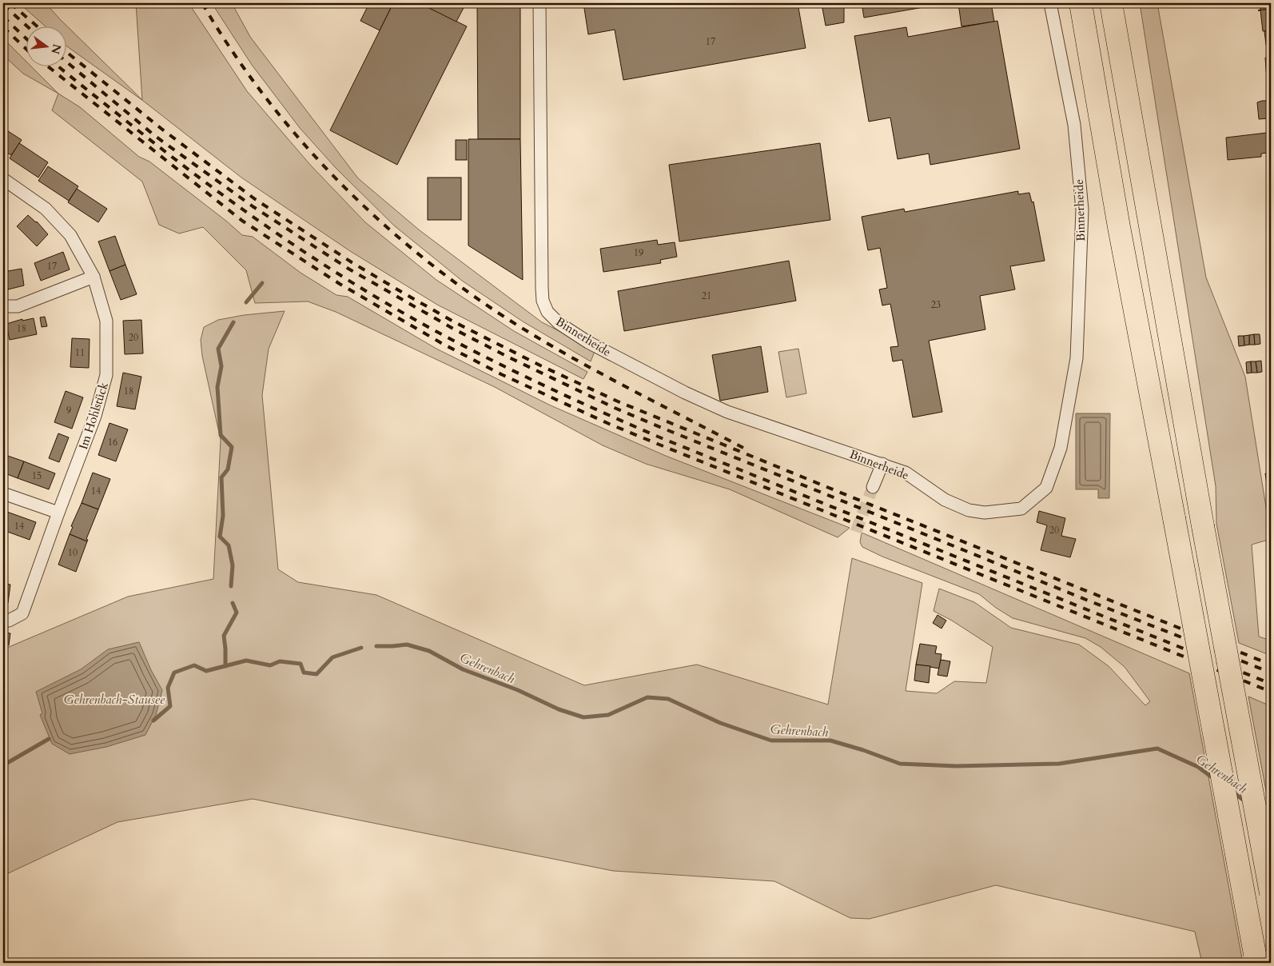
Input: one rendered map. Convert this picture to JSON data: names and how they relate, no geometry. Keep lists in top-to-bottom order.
{
  "streets": {
    "street": ["Binnerheide", "Im Hohlstück"]
  },
  "water": ["Gehrenbach", "Gehrenbach-Stausee"],
  "house_numbers": [
    "17",
    "19",
    "17",
    "21",
    "23",
    "18",
    "20",
    "11",
    "18",
    "9",
    "16",
    "15",
    "14",
    "14",
    "20",
    "10"
  ],
  "north": "right"
}
